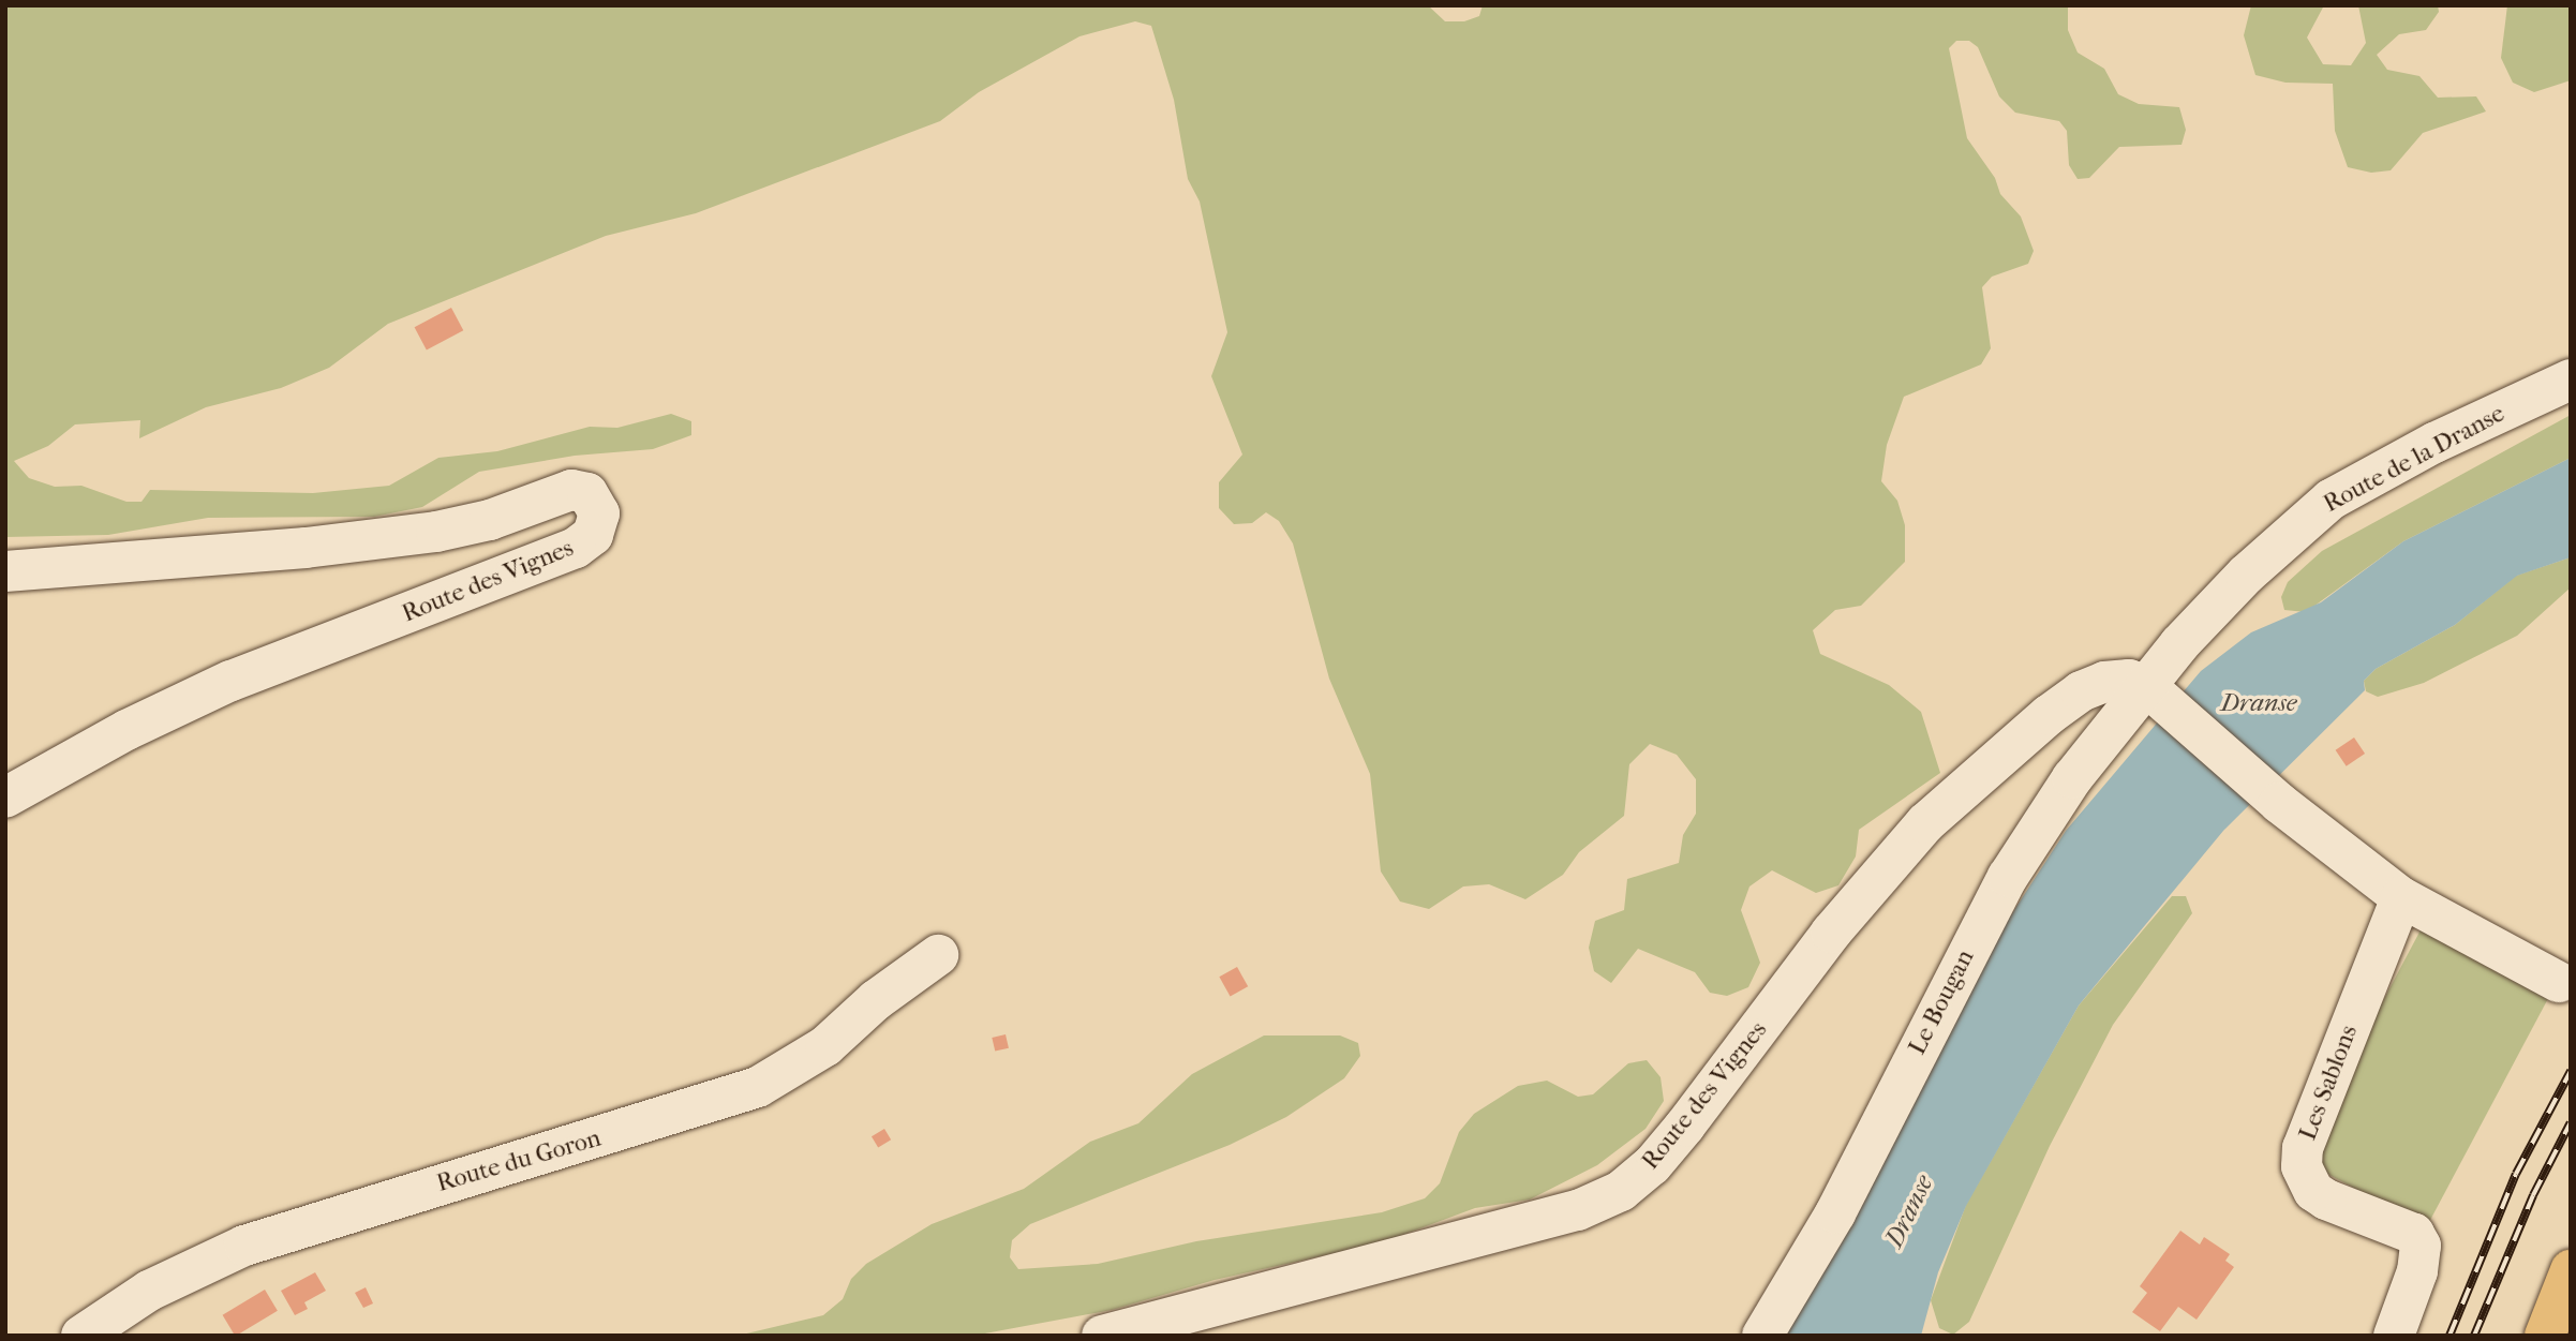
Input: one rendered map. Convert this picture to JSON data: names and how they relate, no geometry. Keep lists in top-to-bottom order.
{
  "streets": {
    "street": [
      "Route de la Dranse",
      "Route des Vignes",
      "Le Bougan",
      "Les Sablons",
      "Route du Goron"
    ]
  },
  "crossings": [
    ["Route de la Dranse", "Route des Vignes"],
    ["Route de la Dranse", "Le Bougan"],
    ["Route des Vignes", "Le Bougan"]
  ],
  "water": ["Dranse"]
}
